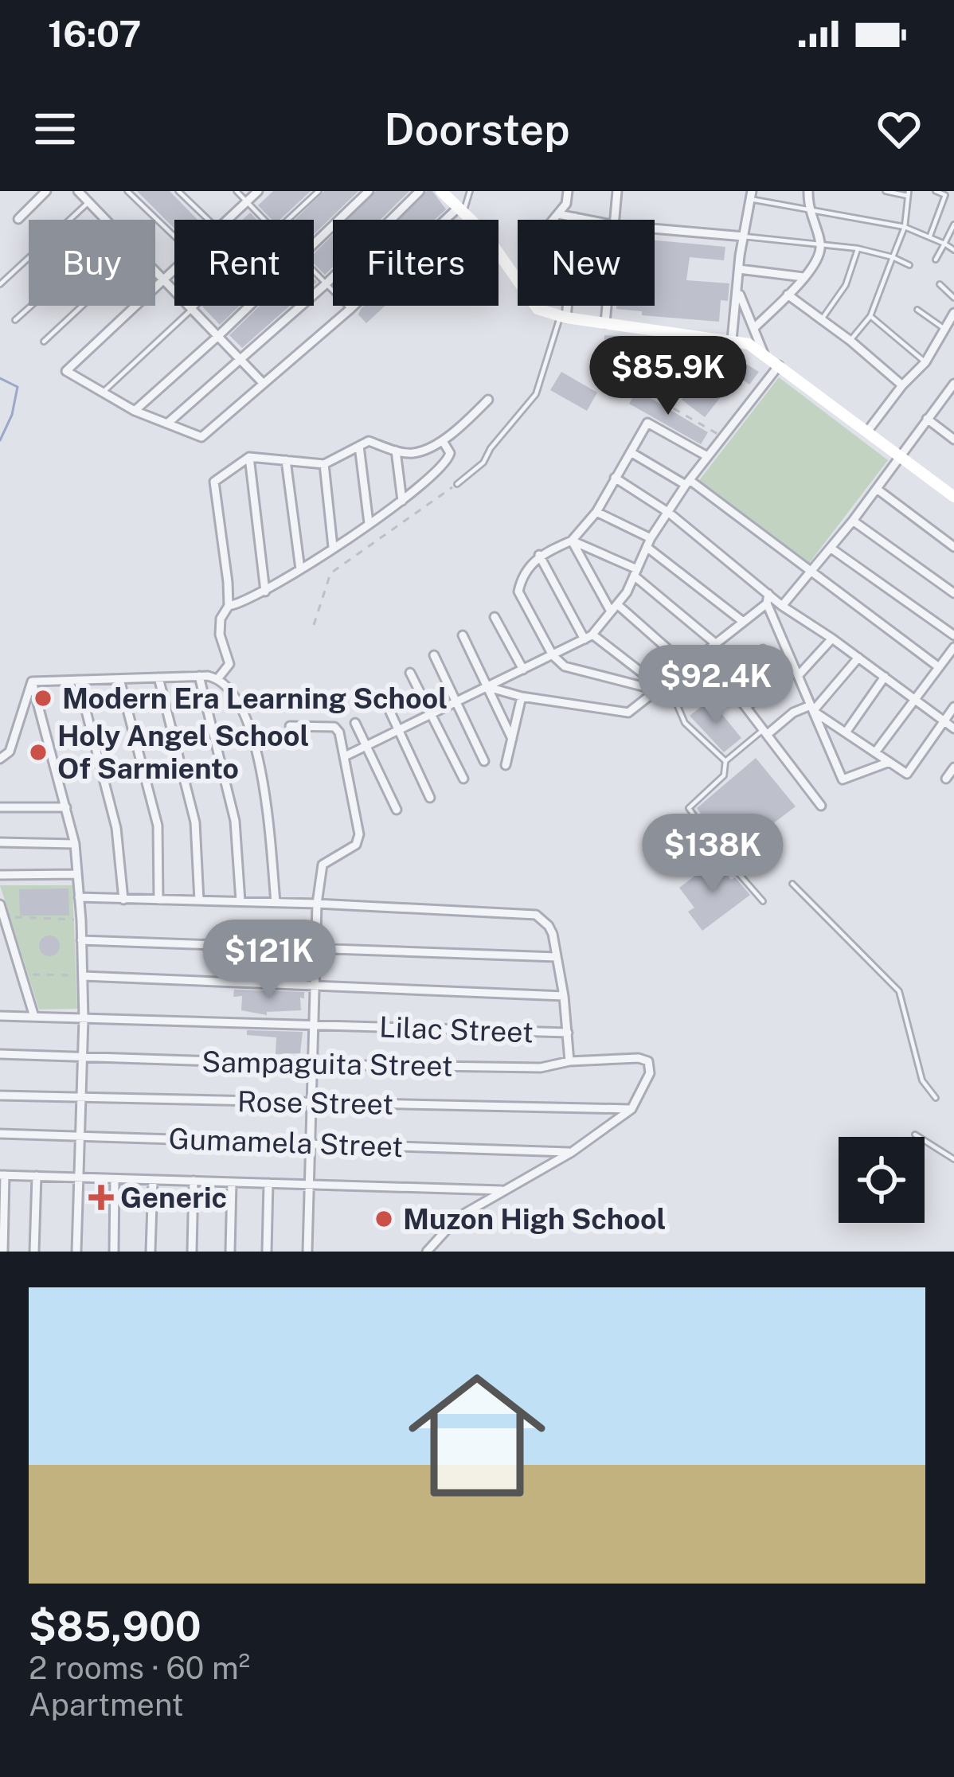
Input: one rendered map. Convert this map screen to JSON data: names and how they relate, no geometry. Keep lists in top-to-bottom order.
{
  "streets": {
    "street": [
      "Lilac Street",
      "Sampaguita Street",
      "Rose Street",
      "Gumamela Street"
    ]
  },
  "crossings": [
    ["Sampaguita Street", "Rose Street"]
  ],
  "places": {
    "other": ["Modern Era Learning School", "Holy Angel School Of Sarmiento", "Muzon High School"],
    "health": ["Generic"]
  },
  "page": {
    "status": "16:07",
    "header": "Doorstep",
    "chip": [
      "Buy",
      "Rent",
      "Filters",
      "New"
    ],
    "price": [
      "$85.9K",
      "$92.4K",
      "$138K",
      "$121K"
    ],
    "list": [
      {
        "name": "$85,900",
        "note": "2 rooms · 60 m² · Apartment"
      }
    ]
  }
}
